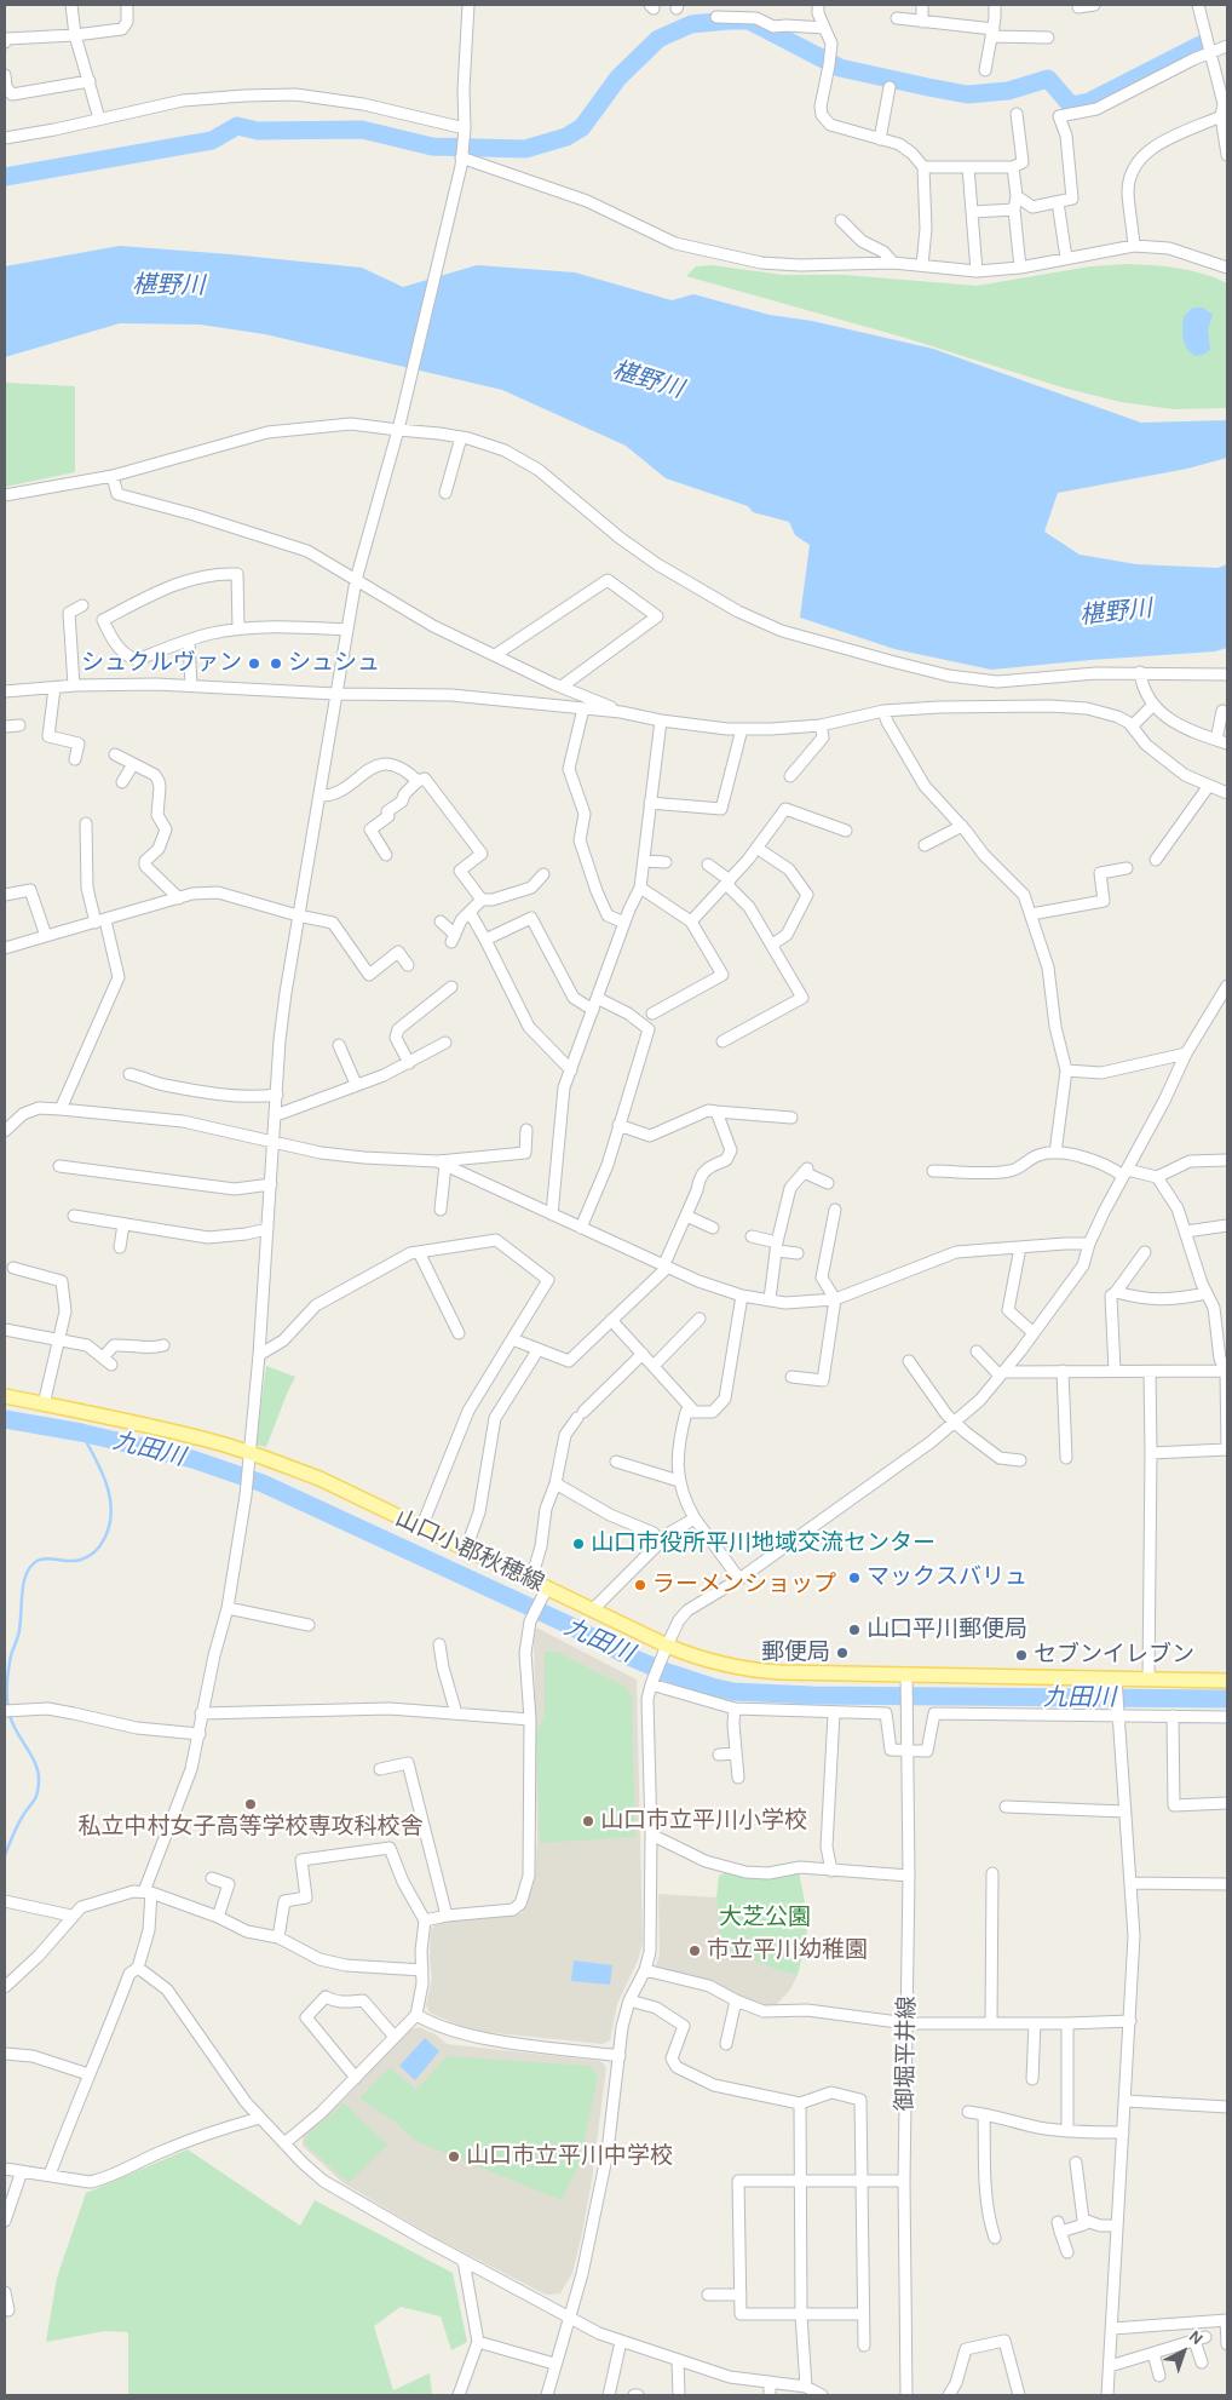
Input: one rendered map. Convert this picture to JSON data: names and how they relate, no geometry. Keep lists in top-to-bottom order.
{
  "streets": {
    "main road": ["山口小郡秋穂線"],
    "street": ["御堀平井線"]
  },
  "crossings": [
    ["山口小郡秋穂線", "御堀平井線"]
  ],
  "water": ["椹野川", "九田川"],
  "parks": ["大芝公園"],
  "places": [
    "シュクルヴァン",
    "シュシュ",
    "山口市役所平川地域交流センター",
    "マックスバリュ",
    "ラーメンショップ",
    "山口平川郵便局",
    "郵便局",
    "セブンイレブン",
    "私立中村女子高等学校専攻科校舎",
    "山口市立平川小学校",
    "市立平川幼稚園",
    "山口市立平川中学校"
  ],
  "north": "top right"
}
